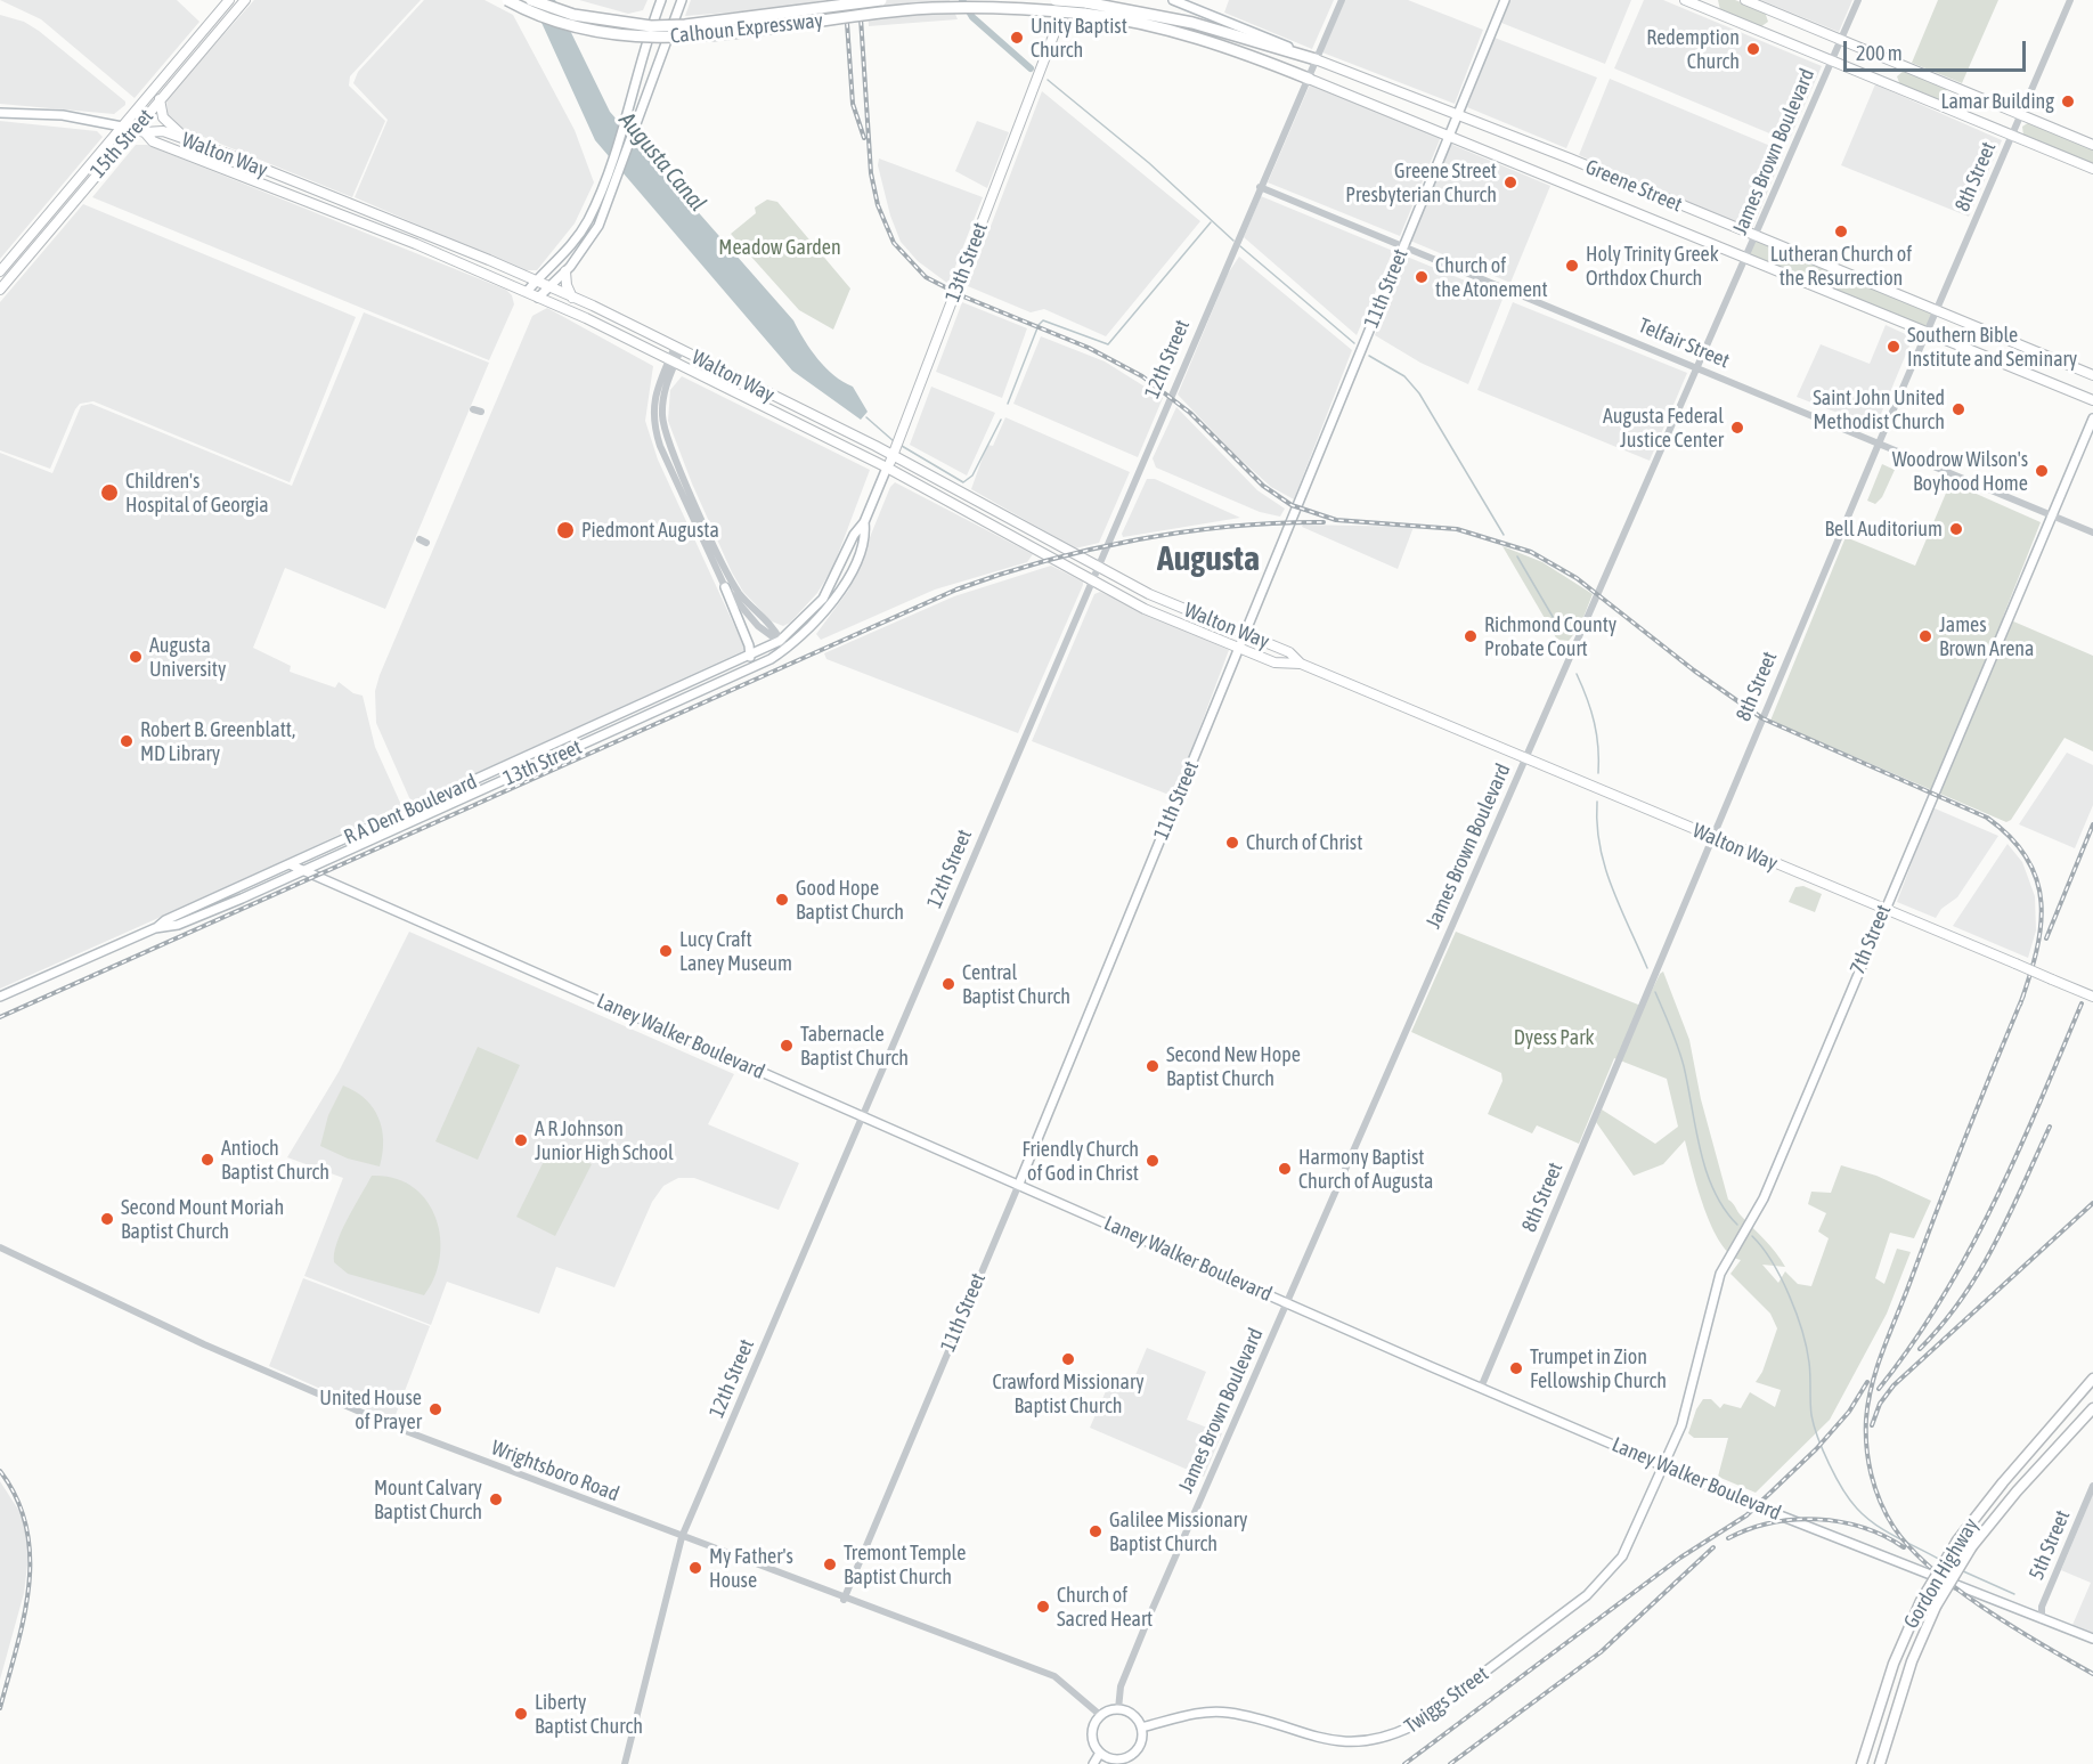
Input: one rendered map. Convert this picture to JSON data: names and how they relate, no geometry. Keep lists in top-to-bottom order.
{
  "streets": {
    "highway": ["Calhoun Expressway", "Gordon Highway"],
    "main road": [
      "15th Street",
      "Walton Way",
      "Greene Street",
      "13th Street",
      "11th Street",
      "R A Dent Boulevard",
      "7th Street",
      "Laney Walker Boulevard",
      "Twiggs Street"
    ],
    "street": [
      "James Brown Boulevard",
      "8th Street",
      "Telfair Street",
      "12th Street",
      "Wrightsboro Road",
      "5th Street"
    ]
  },
  "crossings": [
    ["Calhoun Expressway", "Greene Street"],
    ["Calhoun Expressway", "12th Street"],
    ["15th Street", "Walton Way"],
    ["James Brown Boulevard", "Walton Way"],
    ["James Brown Boulevard", "Greene Street"],
    ["James Brown Boulevard", "Telfair Street"],
    ["James Brown Boulevard", "Laney Walker Boulevard"],
    ["James Brown Boulevard", "Wrightsboro Road"],
    ["James Brown Boulevard", "Twiggs Street"],
    ["Walton Way", "8th Street"],
    ["Walton Way", "13th Street"],
    ["Walton Way", "11th Street"],
    ["Walton Way", "12th Street"],
    ["Walton Way", "7th Street"],
    ["8th Street", "Greene Street"],
    ["8th Street", "Telfair Street"],
    ["8th Street", "Laney Walker Boulevard"],
    ["Greene Street", "11th Street"],
    ["Greene Street", "12th Street"],
    ["13th Street", "R A Dent Boulevard"],
    ["13th Street", "Laney Walker Boulevard"],
    ["11th Street", "Telfair Street"],
    ["11th Street", "Laney Walker Boulevard"],
    ["11th Street", "Wrightsboro Road"],
    ["Telfair Street", "12th Street"],
    ["Telfair Street", "7th Street"],
    ["12th Street", "Laney Walker Boulevard"],
    ["12th Street", "Wrightsboro Road"],
    ["R A Dent Boulevard", "Laney Walker Boulevard"],
    ["7th Street", "Laney Walker Boulevard"],
    ["7th Street", "Twiggs Street"],
    ["Laney Walker Boulevard", "5th Street"],
    ["Laney Walker Boulevard", "Twiggs Street"],
    ["Wrightsboro Road", "Twiggs Street"]
  ],
  "districts": ["Augusta"],
  "water": ["Augusta Canal"],
  "parks": ["Meadow Garden", "Dyess Park"],
  "places": [
    "Unity Baptist Church",
    "Redemption Church",
    "Lamar Building",
    "Greene Street Presbyterian Church",
    "Lutheran Church of the Resurrection",
    "Holy Trinity Greek Orthdox Church",
    "Church of the Atonement",
    "Southern Bible Institute and Seminary",
    "Saint John United Methodist Church",
    "Augusta Federal Justice Center",
    "Woodrow Wilson's Boyhood Home",
    "Children's Hospital of Georgia",
    "Bell Auditorium",
    "Piedmont Augusta",
    "Richmond County Probate Court",
    "James Brown Arena",
    "Augusta University",
    "Robert B. Greenblatt, MD Library",
    "Church of Christ",
    "Good Hope Baptist Church",
    "Lucy Craft Laney Museum",
    "Central Baptist Church",
    "Tabernacle Baptist Church",
    "Second New Hope Baptist Church",
    "A R Johnson Junior High School",
    "Antioch Baptist Church",
    "Friendly Church of God in Christ",
    "Harmony Baptist Church of Augusta",
    "Second Mount Moriah Baptist Church",
    "Crawford Missionary Baptist Church",
    "Trumpet in Zion Fellowship Church",
    "United House of Prayer",
    "Mount Calvary Baptist Church",
    "Galilee Missionary Baptist Church",
    "Tremont Temple Baptist Church",
    "My Father's House",
    "Church of Sacred Heart",
    "Liberty Baptist Church"
  ],
  "scale_bar": "200 m"
}
